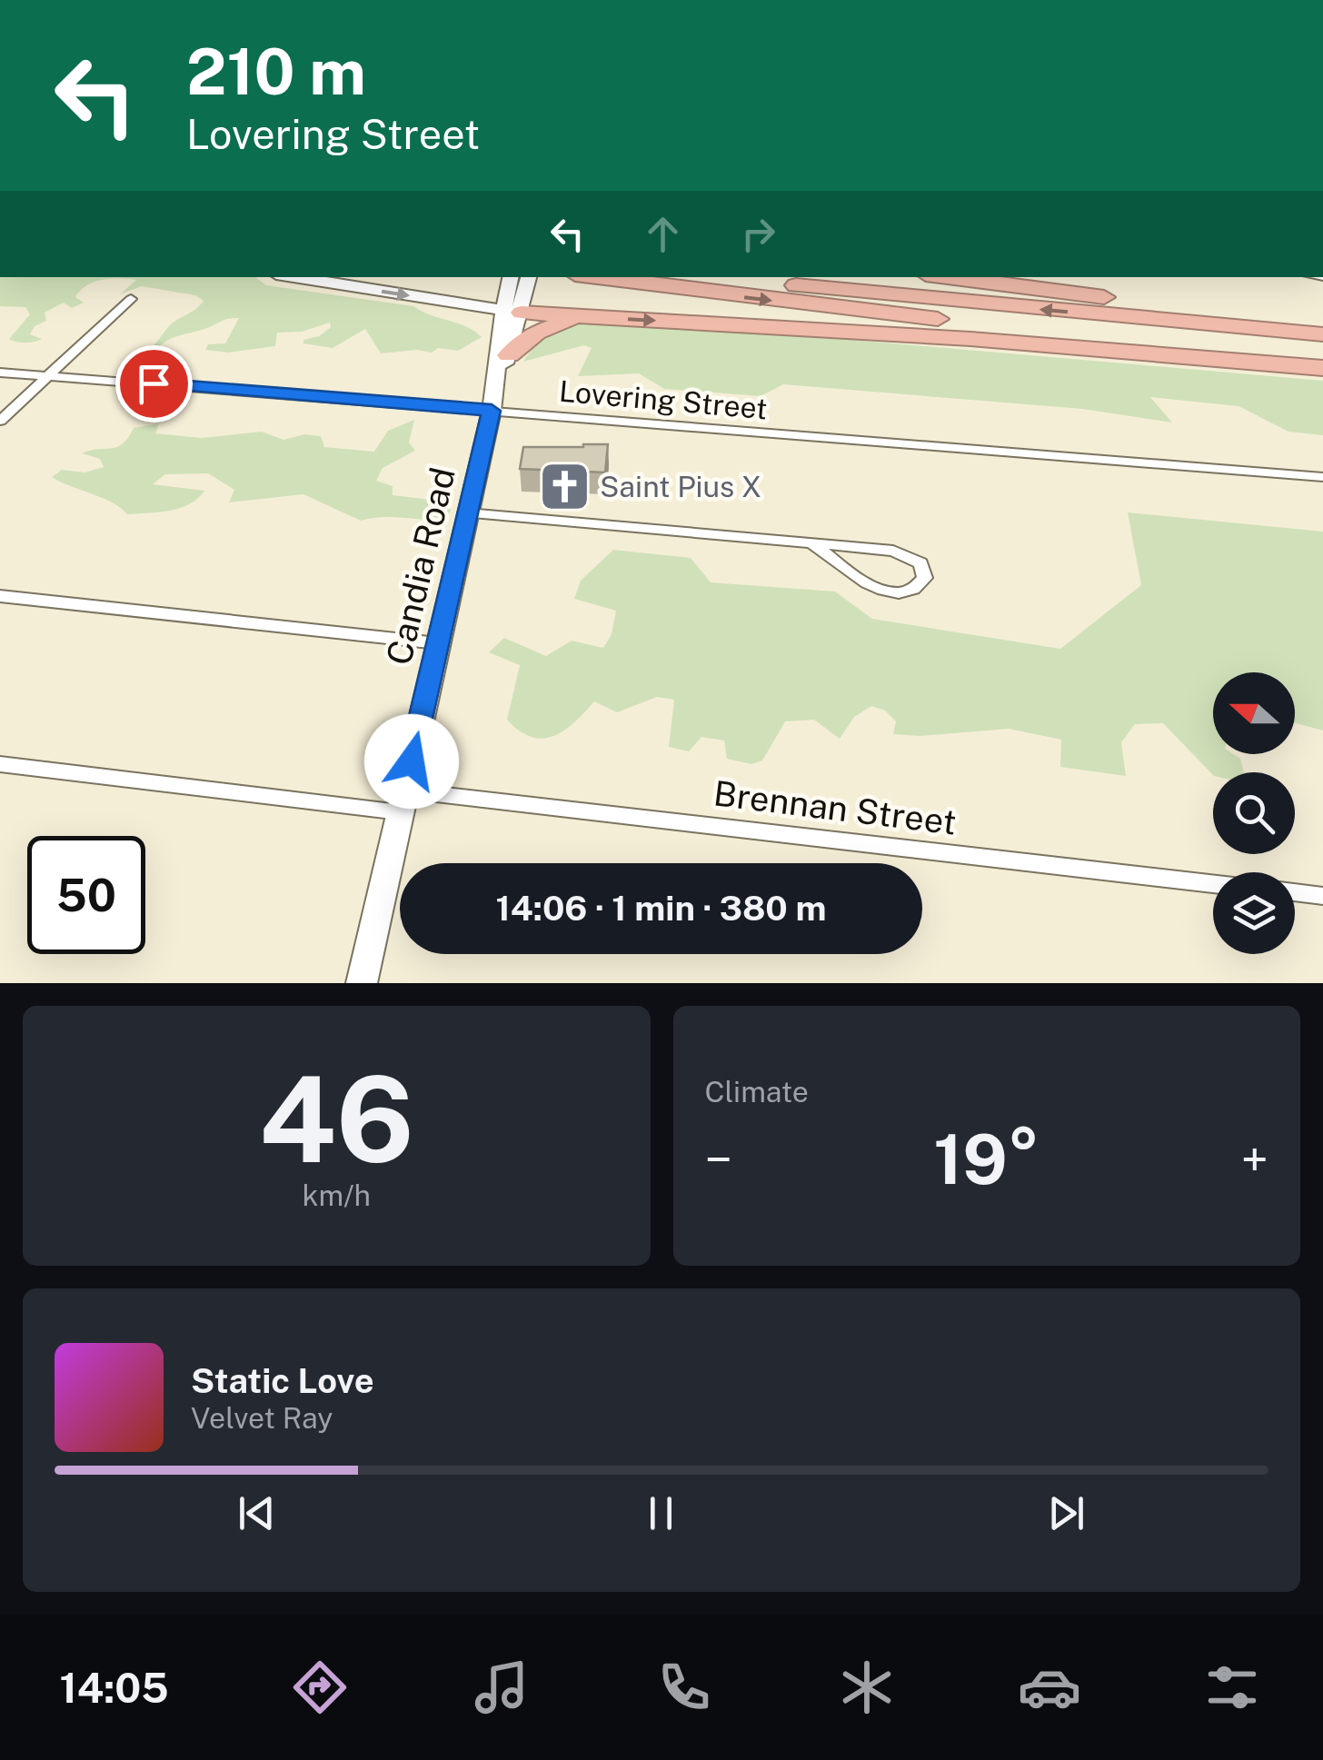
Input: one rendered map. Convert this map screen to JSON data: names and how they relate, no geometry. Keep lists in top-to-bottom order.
{
  "streets": {
    "main road": ["Candia Road"],
    "street": ["Lovering Street", "Brennan Street"]
  },
  "crossings": [
    ["Lovering Street", "Candia Road"],
    ["Candia Road", "Brennan Street"]
  ],
  "places": {
    "church": ["Saint Pius X"]
  },
  "north": "left",
  "page": {
    "turn": ["210 m", "Lovering Street"],
    "limit": "50",
    "trip": "14:06 · 1 min · 380 m",
    "tile": [
      ["46", "km/h"],
      "Climate"
    ],
    "heat": ["−", "19°", "+"],
    "song": ["Static Love", "Velvet Ray"],
    "tabs": "14:05"
  }
}
